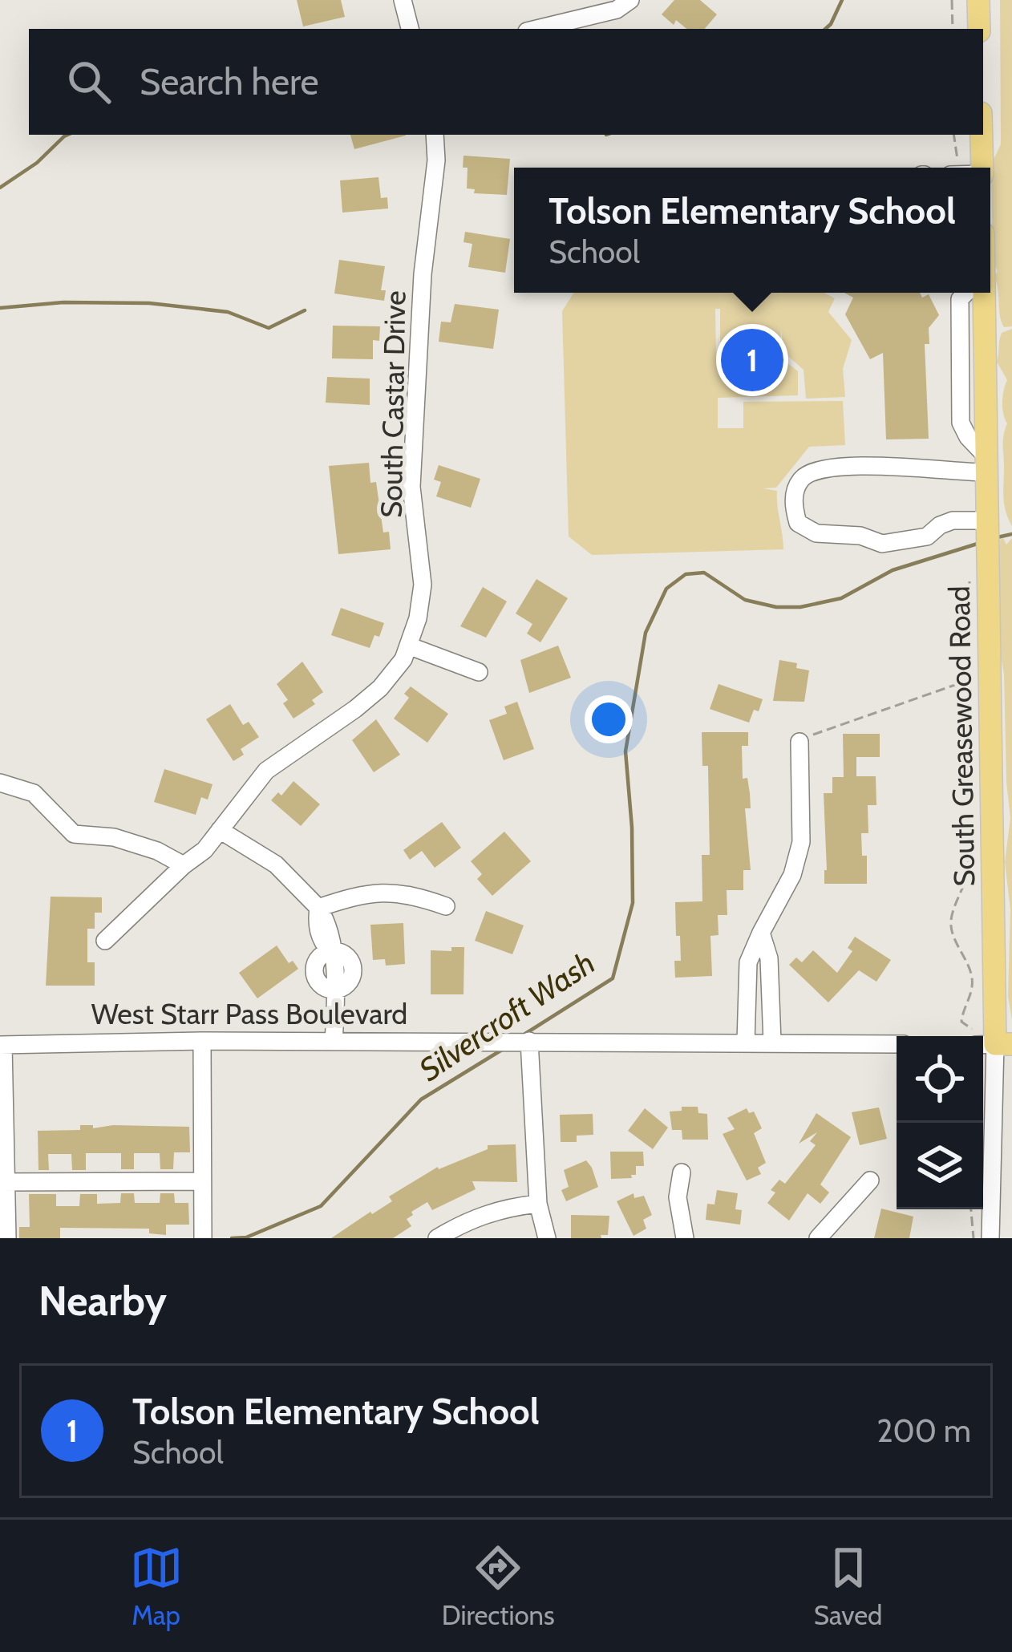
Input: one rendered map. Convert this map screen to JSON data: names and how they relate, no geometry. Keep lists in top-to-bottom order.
{
  "streets": {
    "main road": ["South Greasewood Road"],
    "street": ["South Castar Drive", "West Starr Pass Boulevard"]
  },
  "water": ["Silvercroft Wash"],
  "page": {
    "search": "Search here",
    "popup": ["Tolson Elementary School", "School"],
    "pins": "1",
    "heading": "Nearby",
    "list": [
      {
        "mark": "1",
        "name": "Tolson Elementary School",
        "note": "School",
        "value": "200 m"
      }
    ],
    "nav": ["Map", "Directions", "Saved"]
  }
}
